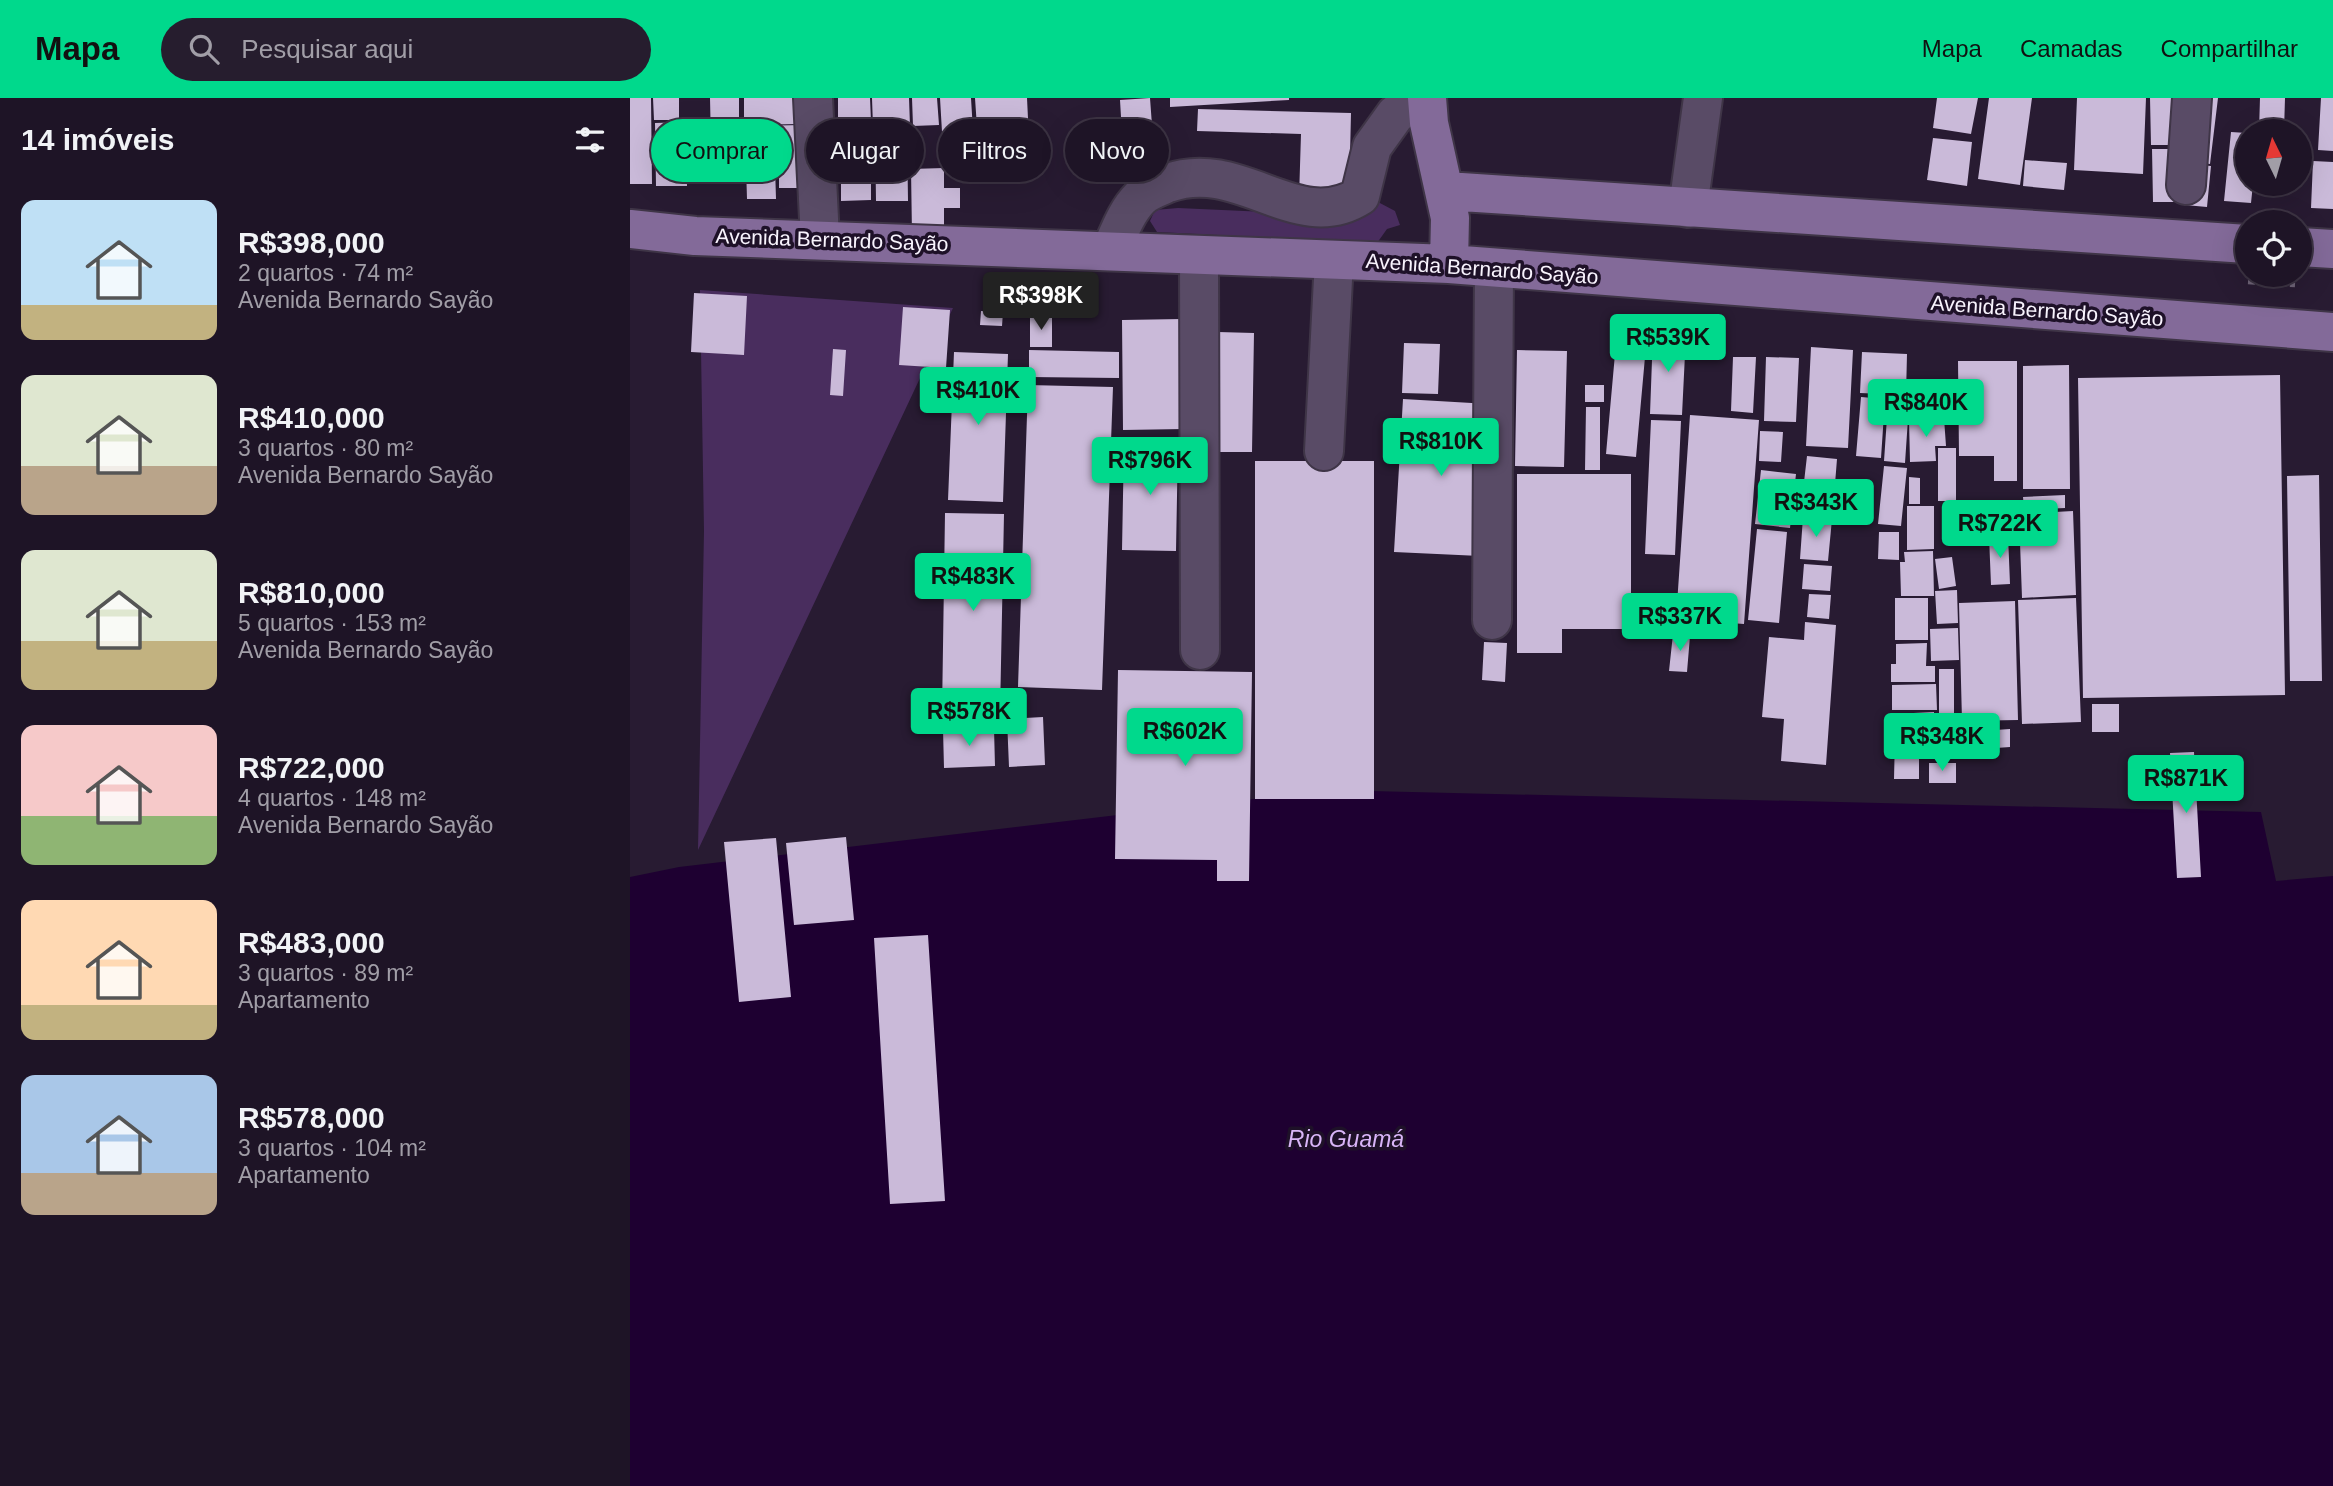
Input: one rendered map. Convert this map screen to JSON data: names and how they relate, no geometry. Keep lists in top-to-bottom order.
{
  "streets": {
    "main road": ["Avenida Bernardo Sayão"]
  },
  "water": ["Rio Guamá"],
  "north": "top",
  "page": {
    "header": "Mapa",
    "search": "Pesquisar aqui",
    "nav": ["Mapa", "Camadas", "Compartilhar"],
    "heading": "14 imóveis",
    "chip": [
      "Comprar",
      "Alugar",
      "Filtros",
      "Novo"
    ],
    "list": [
      {
        "name": "R$398,000",
        "note": "2 quartos · 74 m² · Avenida Bernardo Sayão"
      },
      {
        "name": "R$410,000",
        "note": "3 quartos · 80 m² · Avenida Bernardo Sayão"
      },
      {
        "name": "R$810,000",
        "note": "5 quartos · 153 m² · Avenida Bernardo Sayão"
      },
      {
        "name": "R$722,000",
        "note": "4 quartos · 148 m² · Avenida Bernardo Sayão"
      },
      {
        "name": "R$483,000",
        "note": "3 quartos · 89 m² · Apartamento"
      },
      {
        "name": "R$578,000",
        "note": "3 quartos · 104 m² · Apartamento"
      }
    ],
    "price": [
      "R$398K",
      "R$539K",
      "R$410K",
      "R$840K",
      "R$810K",
      "R$796K",
      "R$343K",
      "R$722K",
      "R$483K",
      "R$337K",
      "R$578K",
      "R$602K",
      "R$348K",
      "R$871K"
    ]
  }
}
